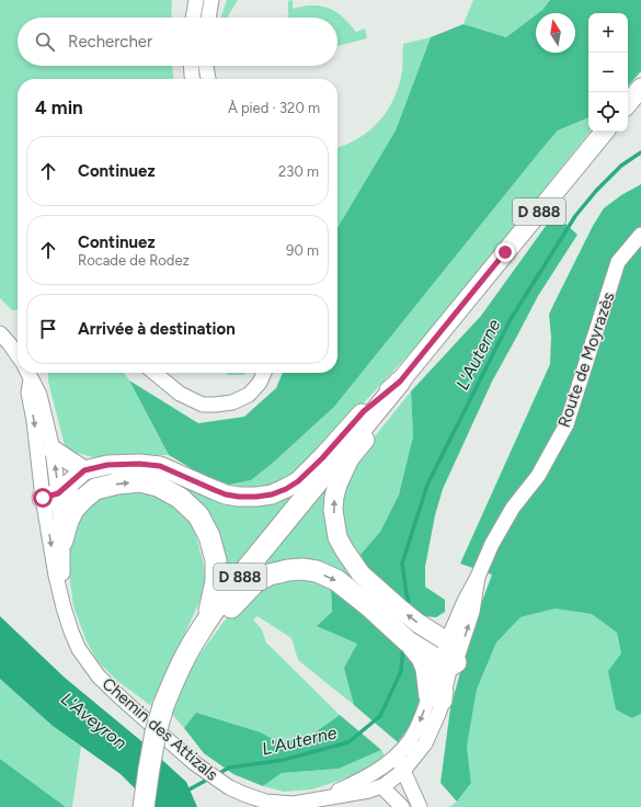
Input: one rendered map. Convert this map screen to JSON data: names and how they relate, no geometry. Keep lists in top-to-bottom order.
{
  "streets": {
    "highway": ["D 888"],
    "street": ["Route de Moyrazès", "Chemin des Attizals"]
  },
  "water": ["L'Auterne", "L'Aveyron"],
  "north": "top",
  "page": {
    "map_buttons": ["+", "−"],
    "search": "Rechercher",
    "heading": ["4 min", "À pied · 320 m"],
    "list": [
      ["Continuez", "230 m"],
      ["Continuez", "Rocade de Rodez", "90 m"],
      "Arrivée à destination"
    ]
  }
}
